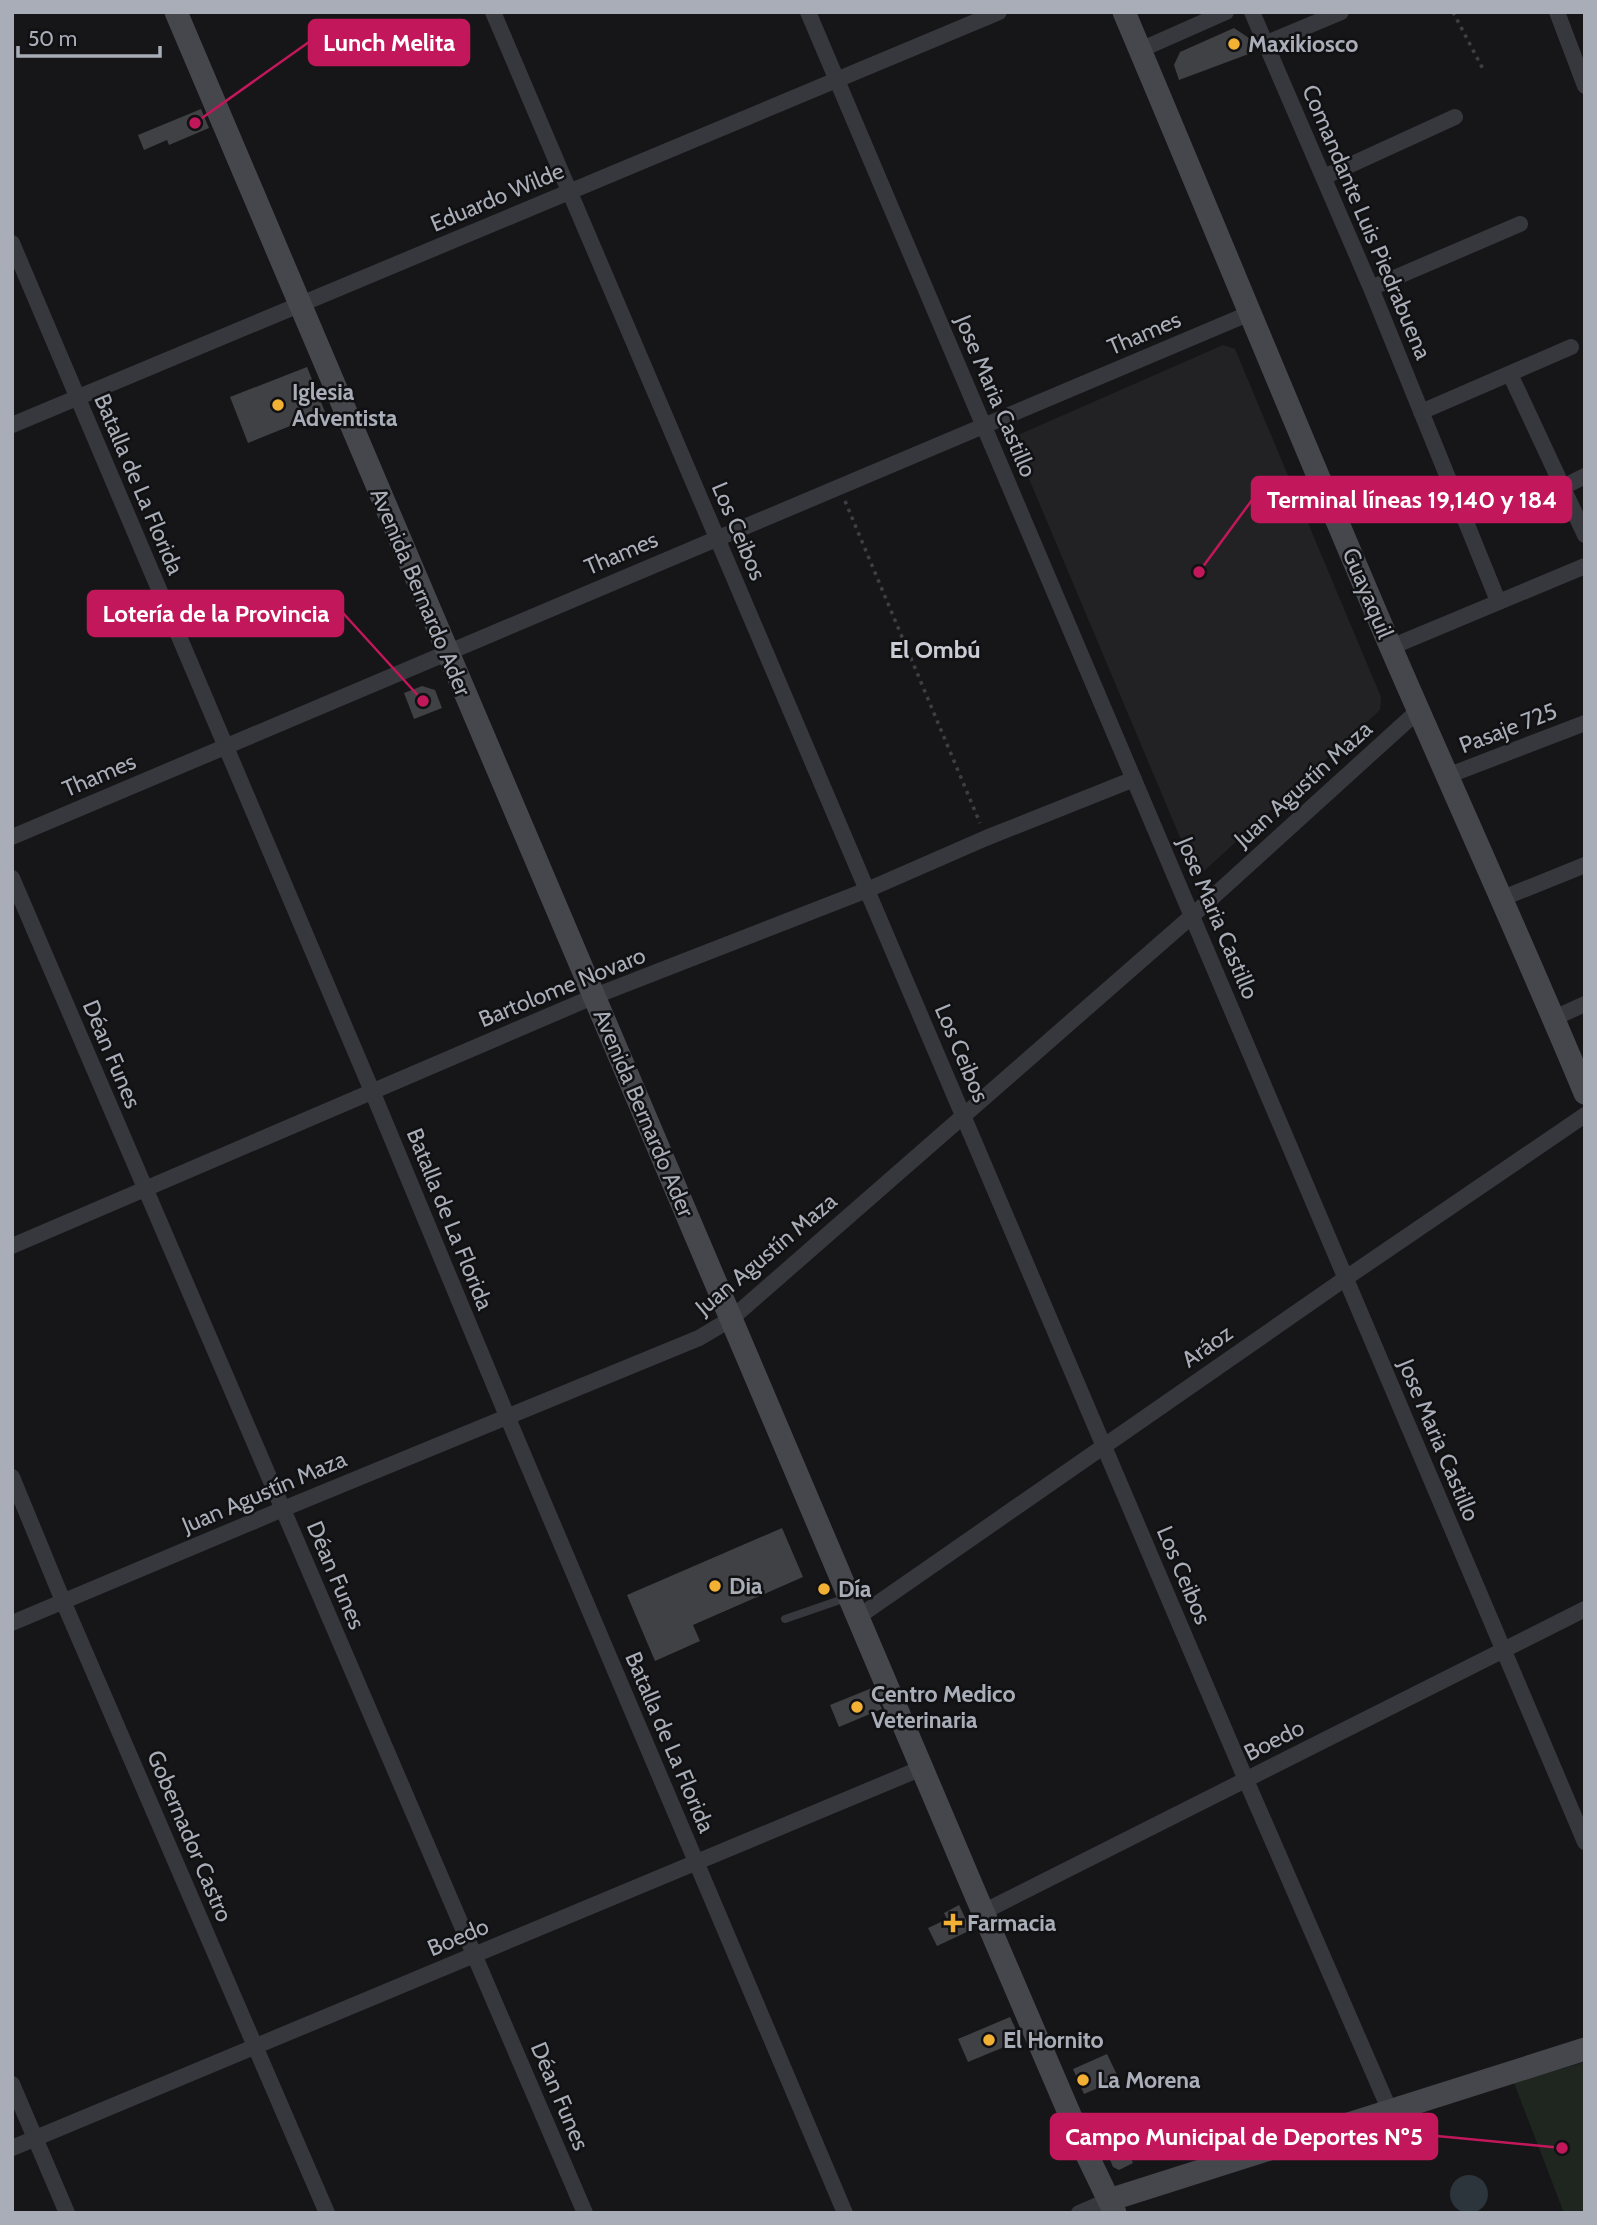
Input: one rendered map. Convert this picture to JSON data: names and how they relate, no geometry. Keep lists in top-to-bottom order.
{
  "streets": {
    "main road": ["Avenida Bernardo Ader", "Guayaquil"],
    "street": [
      "Eduardo Wilde",
      "Comandante Luis Piedrabuena",
      "Thames",
      "Jose Maria Castillo",
      "Batalla de La Florida",
      "Los Ceibos",
      "Pasaje 725",
      "Juan Agustín Maza",
      "Bartolome Novaro",
      "Déan Funes",
      "Aráoz",
      "Boedo",
      "Gobernador Castro"
    ]
  },
  "crossings": [
    ["Eduardo Wilde", "Jose Maria Castillo"],
    ["Eduardo Wilde", "Batalla de La Florida"],
    ["Eduardo Wilde", "Los Ceibos"],
    ["Eduardo Wilde", "Avenida Bernardo Ader"],
    ["Thames", "Jose Maria Castillo"],
    ["Thames", "Batalla de La Florida"],
    ["Thames", "Los Ceibos"],
    ["Thames", "Avenida Bernardo Ader"],
    ["Thames", "Guayaquil"],
    ["Jose Maria Castillo", "Juan Agustín Maza"],
    ["Jose Maria Castillo", "Bartolome Novaro"],
    ["Jose Maria Castillo", "Aráoz"],
    ["Jose Maria Castillo", "Boedo"],
    ["Batalla de La Florida", "Juan Agustín Maza"],
    ["Batalla de La Florida", "Bartolome Novaro"],
    ["Batalla de La Florida", "Boedo"],
    ["Los Ceibos", "Juan Agustín Maza"],
    ["Los Ceibos", "Bartolome Novaro"],
    ["Los Ceibos", "Aráoz"],
    ["Los Ceibos", "Boedo"],
    ["Avenida Bernardo Ader", "Juan Agustín Maza"],
    ["Avenida Bernardo Ader", "Bartolome Novaro"],
    ["Avenida Bernardo Ader", "Aráoz"],
    ["Avenida Bernardo Ader", "Boedo"],
    ["Guayaquil", "Pasaje 725"],
    ["Guayaquil", "Juan Agustín Maza"],
    ["Juan Agustín Maza", "Déan Funes"],
    ["Juan Agustín Maza", "Gobernador Castro"],
    ["Bartolome Novaro", "Déan Funes"],
    ["Déan Funes", "Boedo"],
    ["Boedo", "Gobernador Castro"]
  ],
  "districts": ["El Ombú"],
  "places": {
    "other": [
      "Maxikiosco",
      "Lunch Melita",
      "Iglesia Adventista",
      "Terminal líneas 19,140 y 184",
      "Lotería de la Provincia",
      "Dia",
      "Día",
      "Centro Medico Veterinaria",
      "El Hornito",
      "La Morena",
      "Campo Municipal de Deportes Nº5"
    ],
    "health": ["Farmacia"]
  },
  "scale_bar": "50 m"
}
